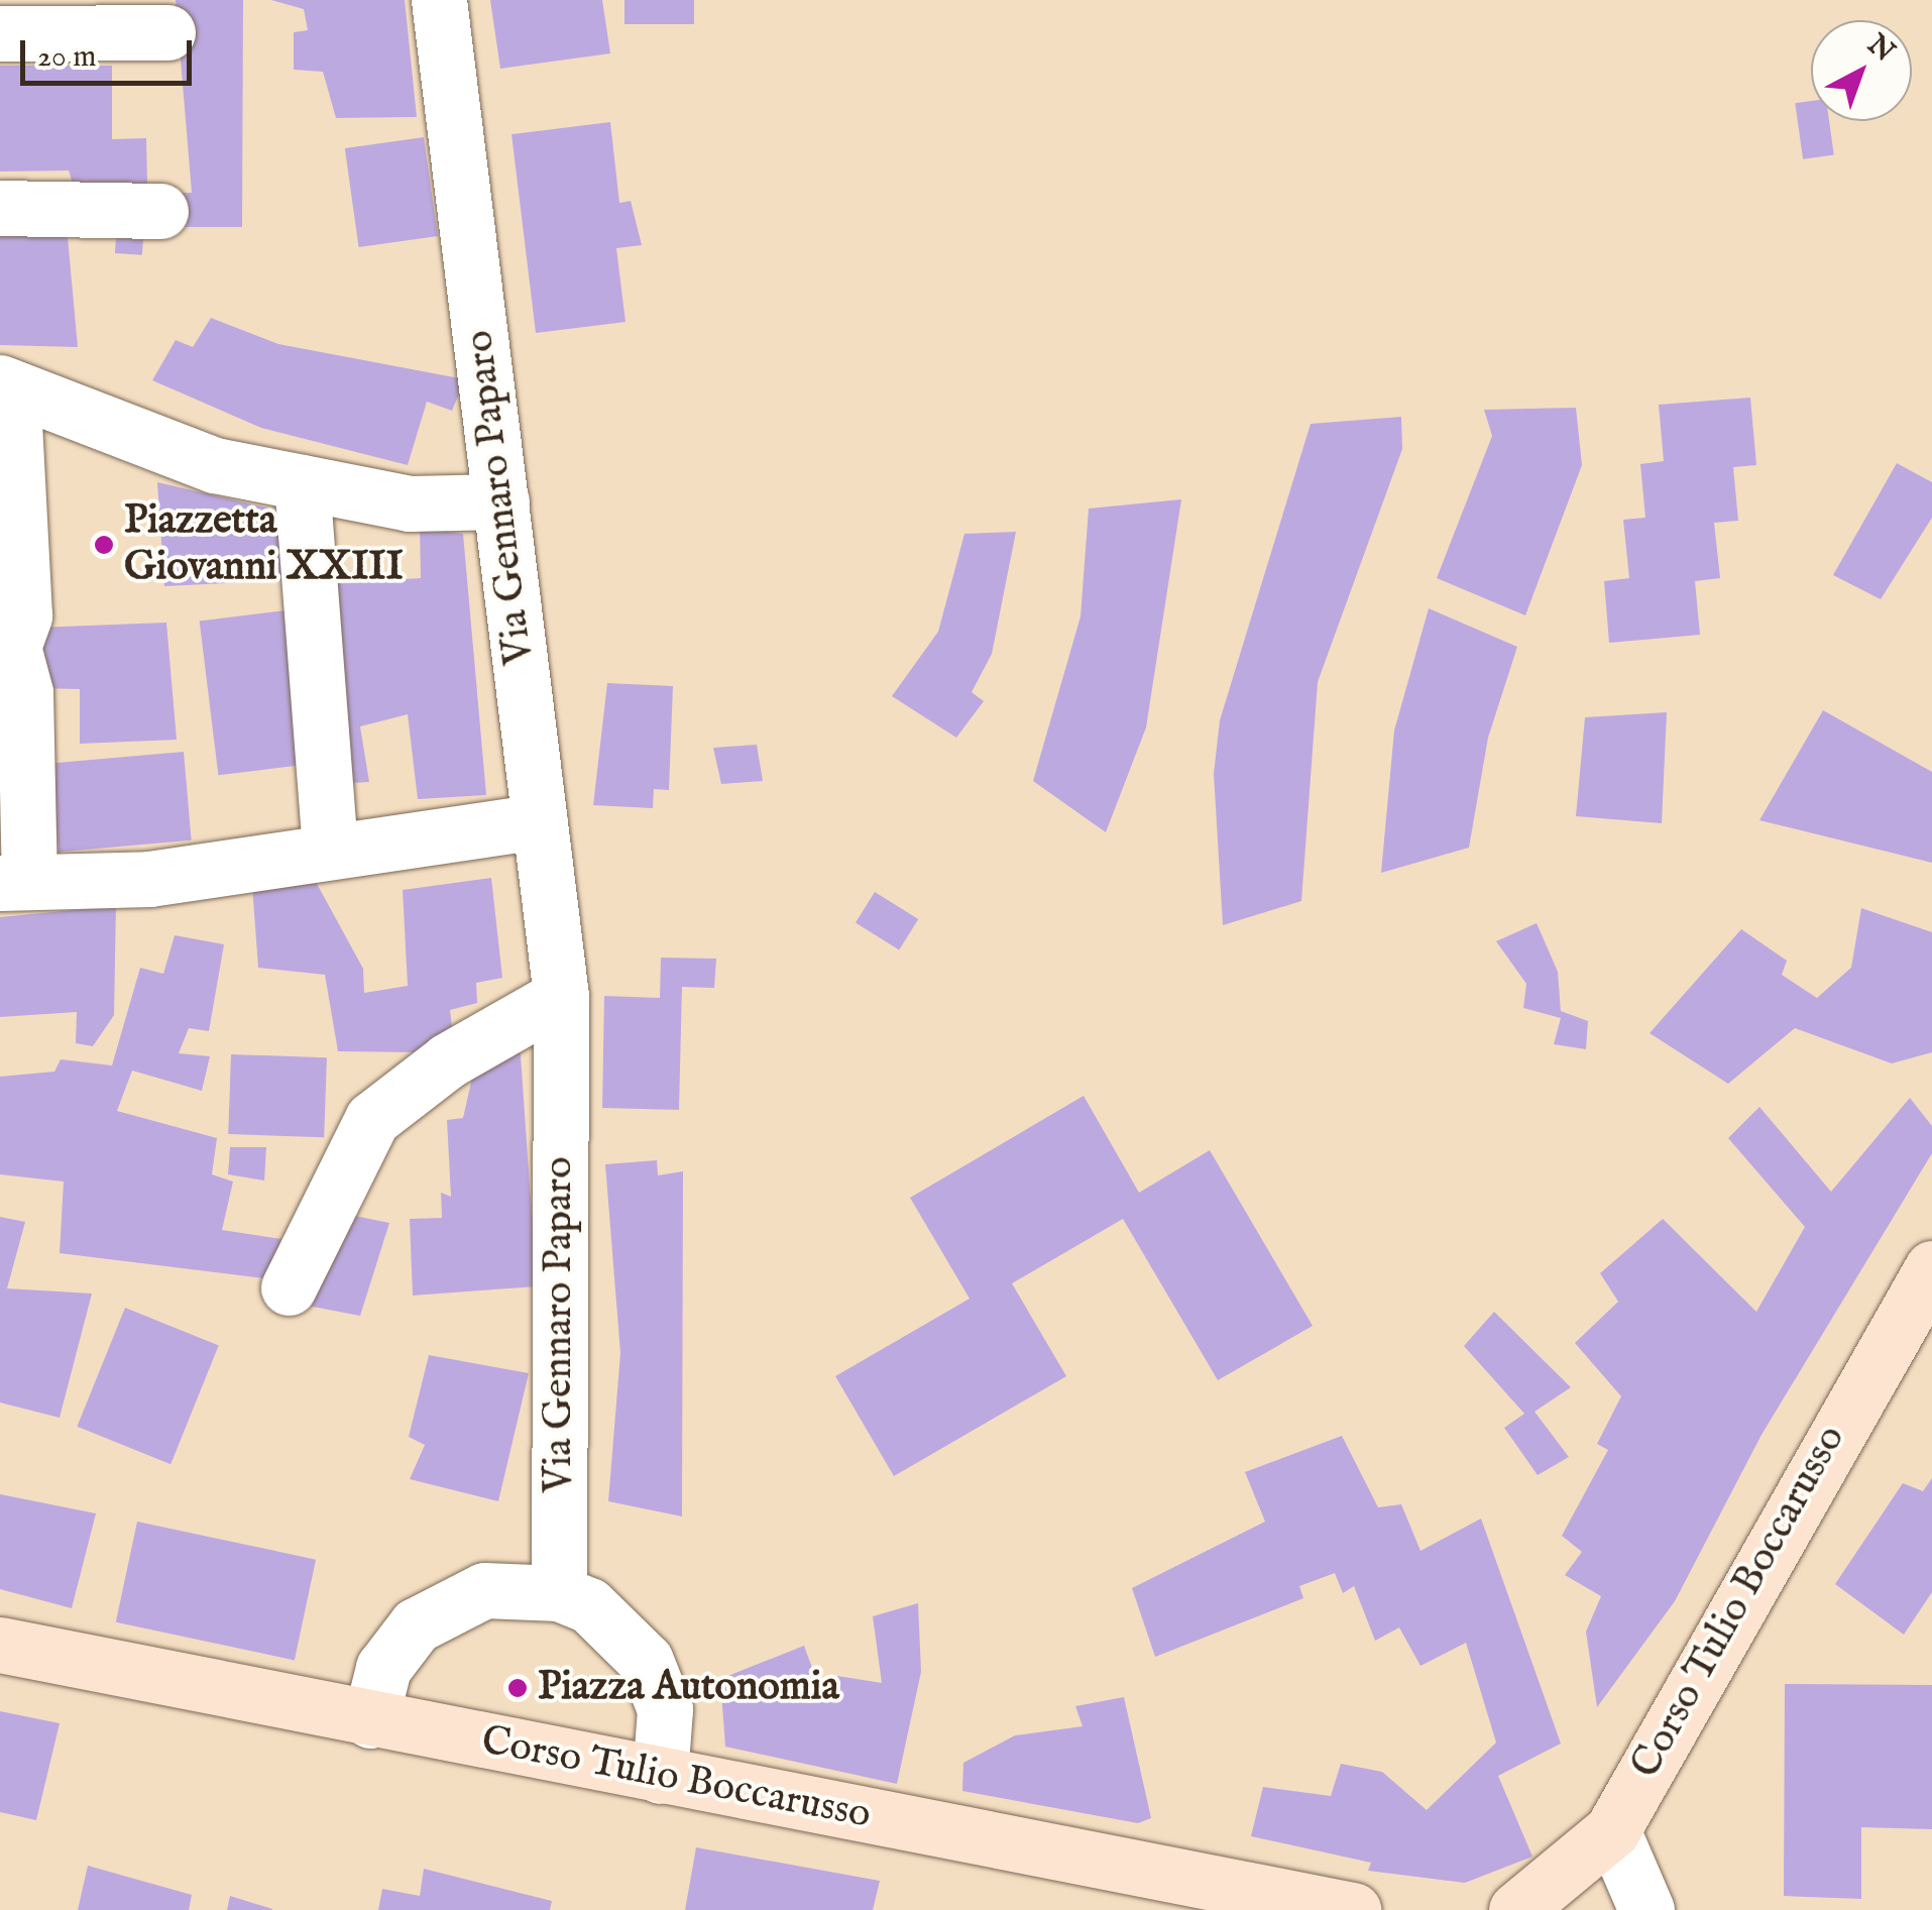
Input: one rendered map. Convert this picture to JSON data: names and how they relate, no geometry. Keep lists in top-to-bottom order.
{
  "streets": {
    "street": ["Via Gennaro Paparo", "Corso Tulio Boccarusso"]
  },
  "places": ["Piazzetta Giovanni XXIII", "Piazza Autonomia"],
  "scale_bar": "20 m",
  "north": "top right"
}
